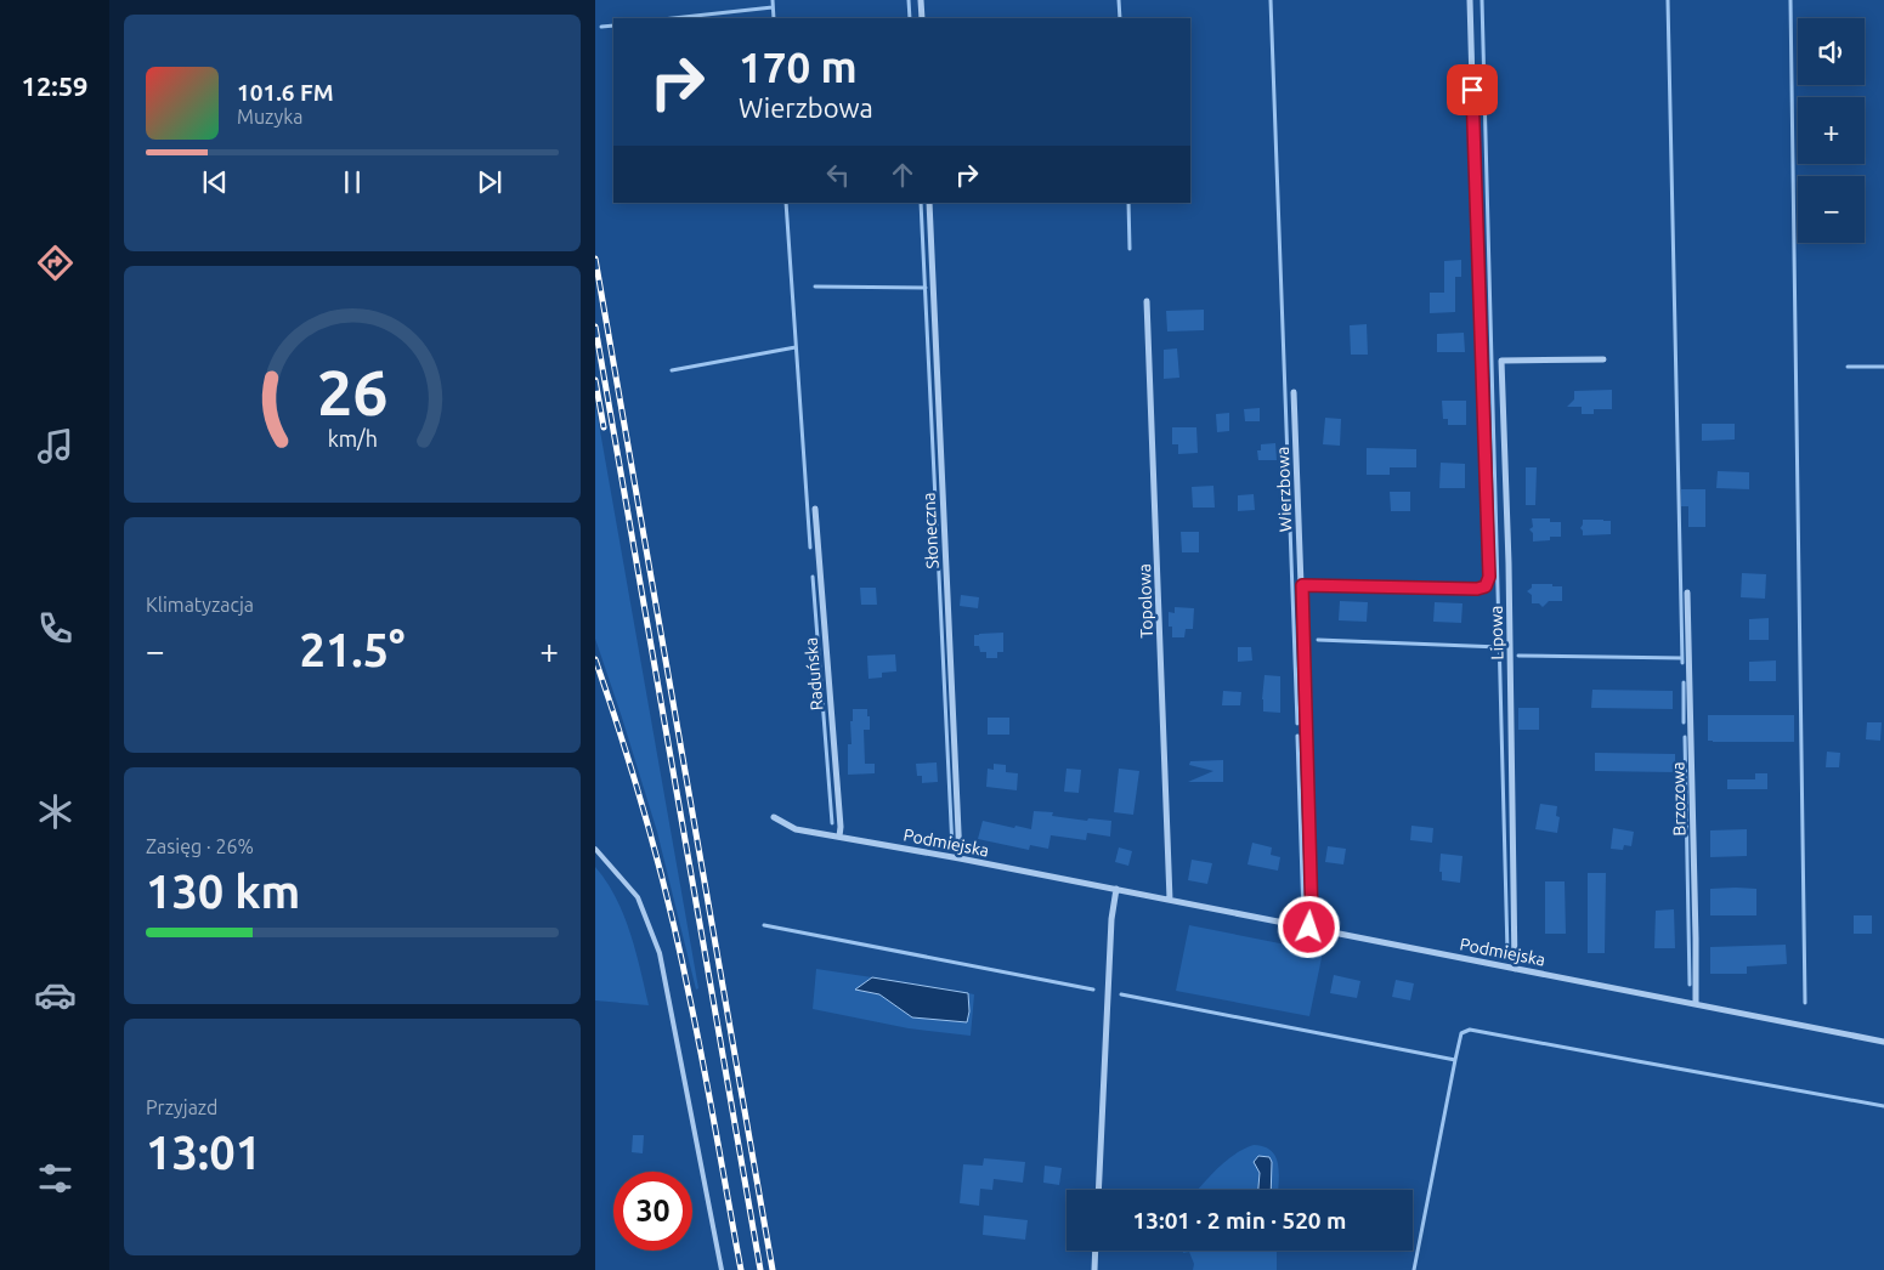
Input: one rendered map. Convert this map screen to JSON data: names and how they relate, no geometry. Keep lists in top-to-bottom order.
{
  "streets": {
    "street": [
      "Wierzbowa",
      "Słoneczna",
      "Topolowa",
      "Lipowa",
      "Raduńska",
      "Brzozowa",
      "Podmiejska"
    ]
  },
  "crossings": [
    ["Wierzbowa", "Podmiejska"],
    ["Słoneczna", "Podmiejska"],
    ["Topolowa", "Podmiejska"],
    ["Lipowa", "Podmiejska"],
    ["Raduńska", "Podmiejska"],
    ["Brzozowa", "Podmiejska"]
  ],
  "page": {
    "tabs": "12:59",
    "map_buttons": ["+", "−"],
    "turn": ["170 m", "Wierzbowa"],
    "song": ["101.6 FM", "Muzyka"],
    "tile": [
      "Klimatyzacja",
      ["Zasięg · 26%", "130 km"],
      ["Przyjazd", "13:01"]
    ],
    "heat": ["−", "21.5°", "+"],
    "limit": "30",
    "trip": "13:01 · 2 min · 520 m",
    "gauge": ["26", "km/h"]
  }
}
